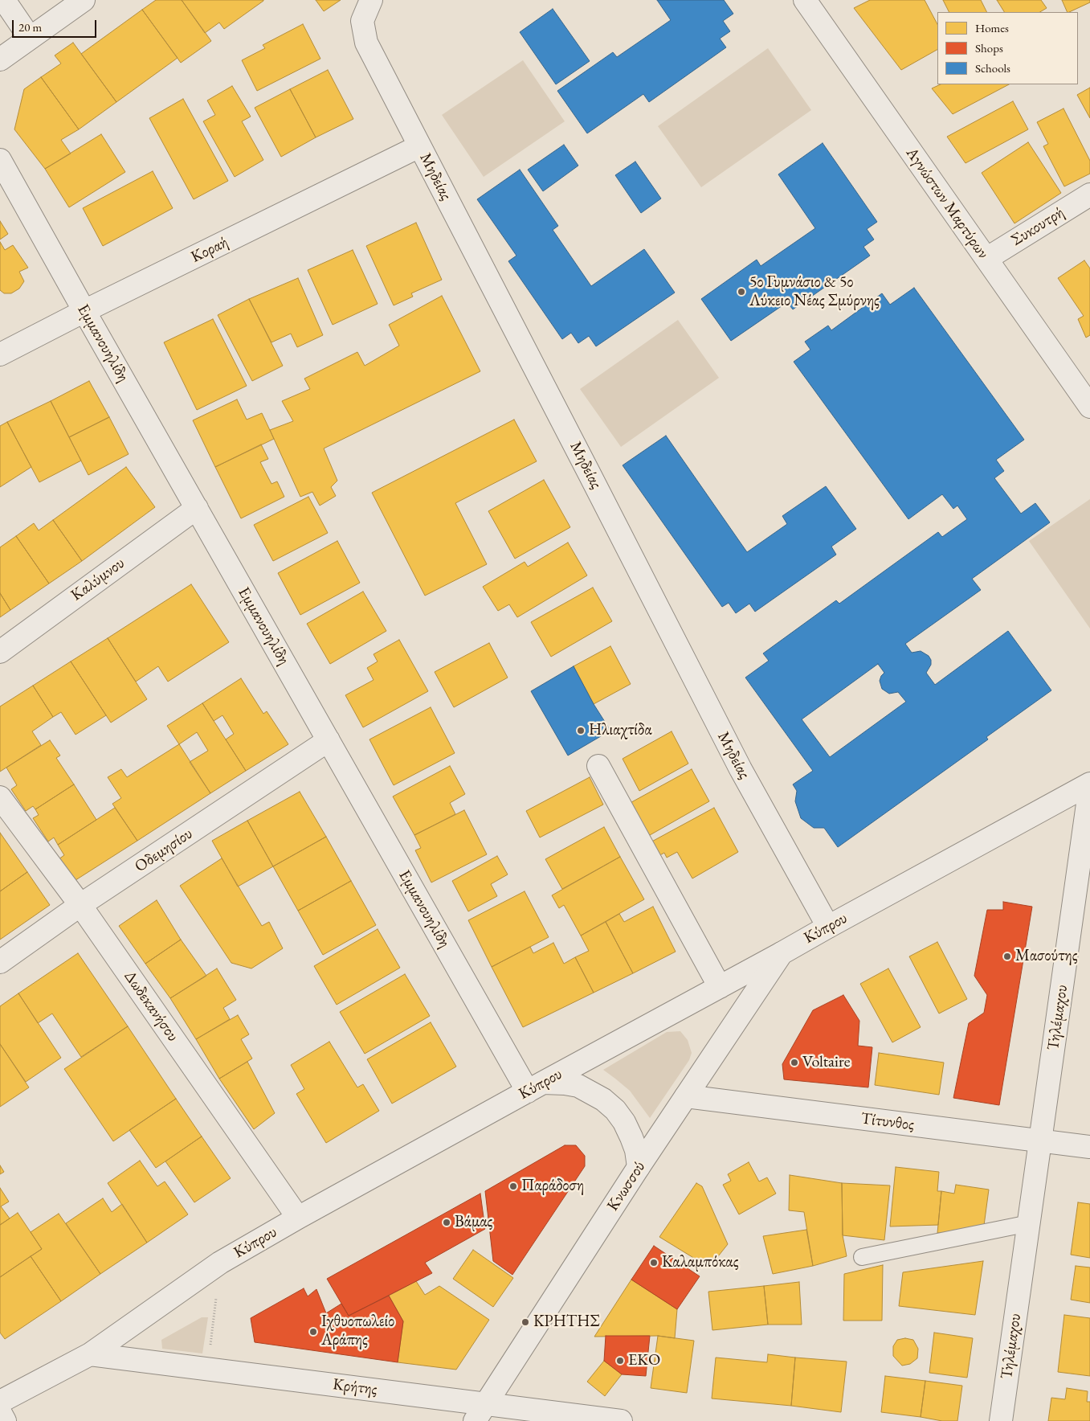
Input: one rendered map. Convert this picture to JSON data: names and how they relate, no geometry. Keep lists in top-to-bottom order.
{
  "streets": {
    "street": [
      "Μηδείας",
      "Αγνώστων Μαρτύρων",
      "Συκουτρή",
      "Κοραή",
      "Εμμανουηλίδη",
      "Καλύμνου",
      "Οδεμησίου",
      "Κύπρου",
      "Δωδεκανήσου",
      "Τηλέμαχου",
      "Τίτυνθος",
      "Κνωσσού",
      "Κρήτης"
    ]
  },
  "crossings": [
    ["Μηδείας", "Κοραή"],
    ["Μηδείας", "Κύπρου"],
    ["Αγνώστων Μαρτύρων", "Συκουτρή"],
    ["Κοραή", "Εμμανουηλίδη"],
    ["Εμμανουηλίδη", "Καλύμνου"],
    ["Εμμανουηλίδη", "Οδεμησίου"],
    ["Εμμανουηλίδη", "Κύπρου"],
    ["Οδεμησίου", "Δωδεκανήσου"],
    ["Κύπρου", "Δωδεκανήσου"],
    ["Κύπρου", "Κνωσσού"],
    ["Κύπρου", "Κρήτης"],
    ["Τηλέμαχου", "Τίτυνθος"],
    ["Τίτυνθος", "Κνωσσού"],
    ["Κνωσσού", "Κρήτης"]
  ],
  "places": [
    "5ο Γυμνάσιο & 5ο Λύκειο Νέας Σμύρνης",
    "Ηλιαχτίδα",
    "Μασούτης",
    "Voltaire",
    "Παράδοση",
    "Βάμας",
    "Καλαμπόκας",
    "ΚΡΗΤΗΣ",
    "Ιχθυοπωλείο Αράπης",
    "EKO"
  ],
  "legend": ["Homes", "Shops", "Schools"],
  "scale_bar": "20 m"
}
